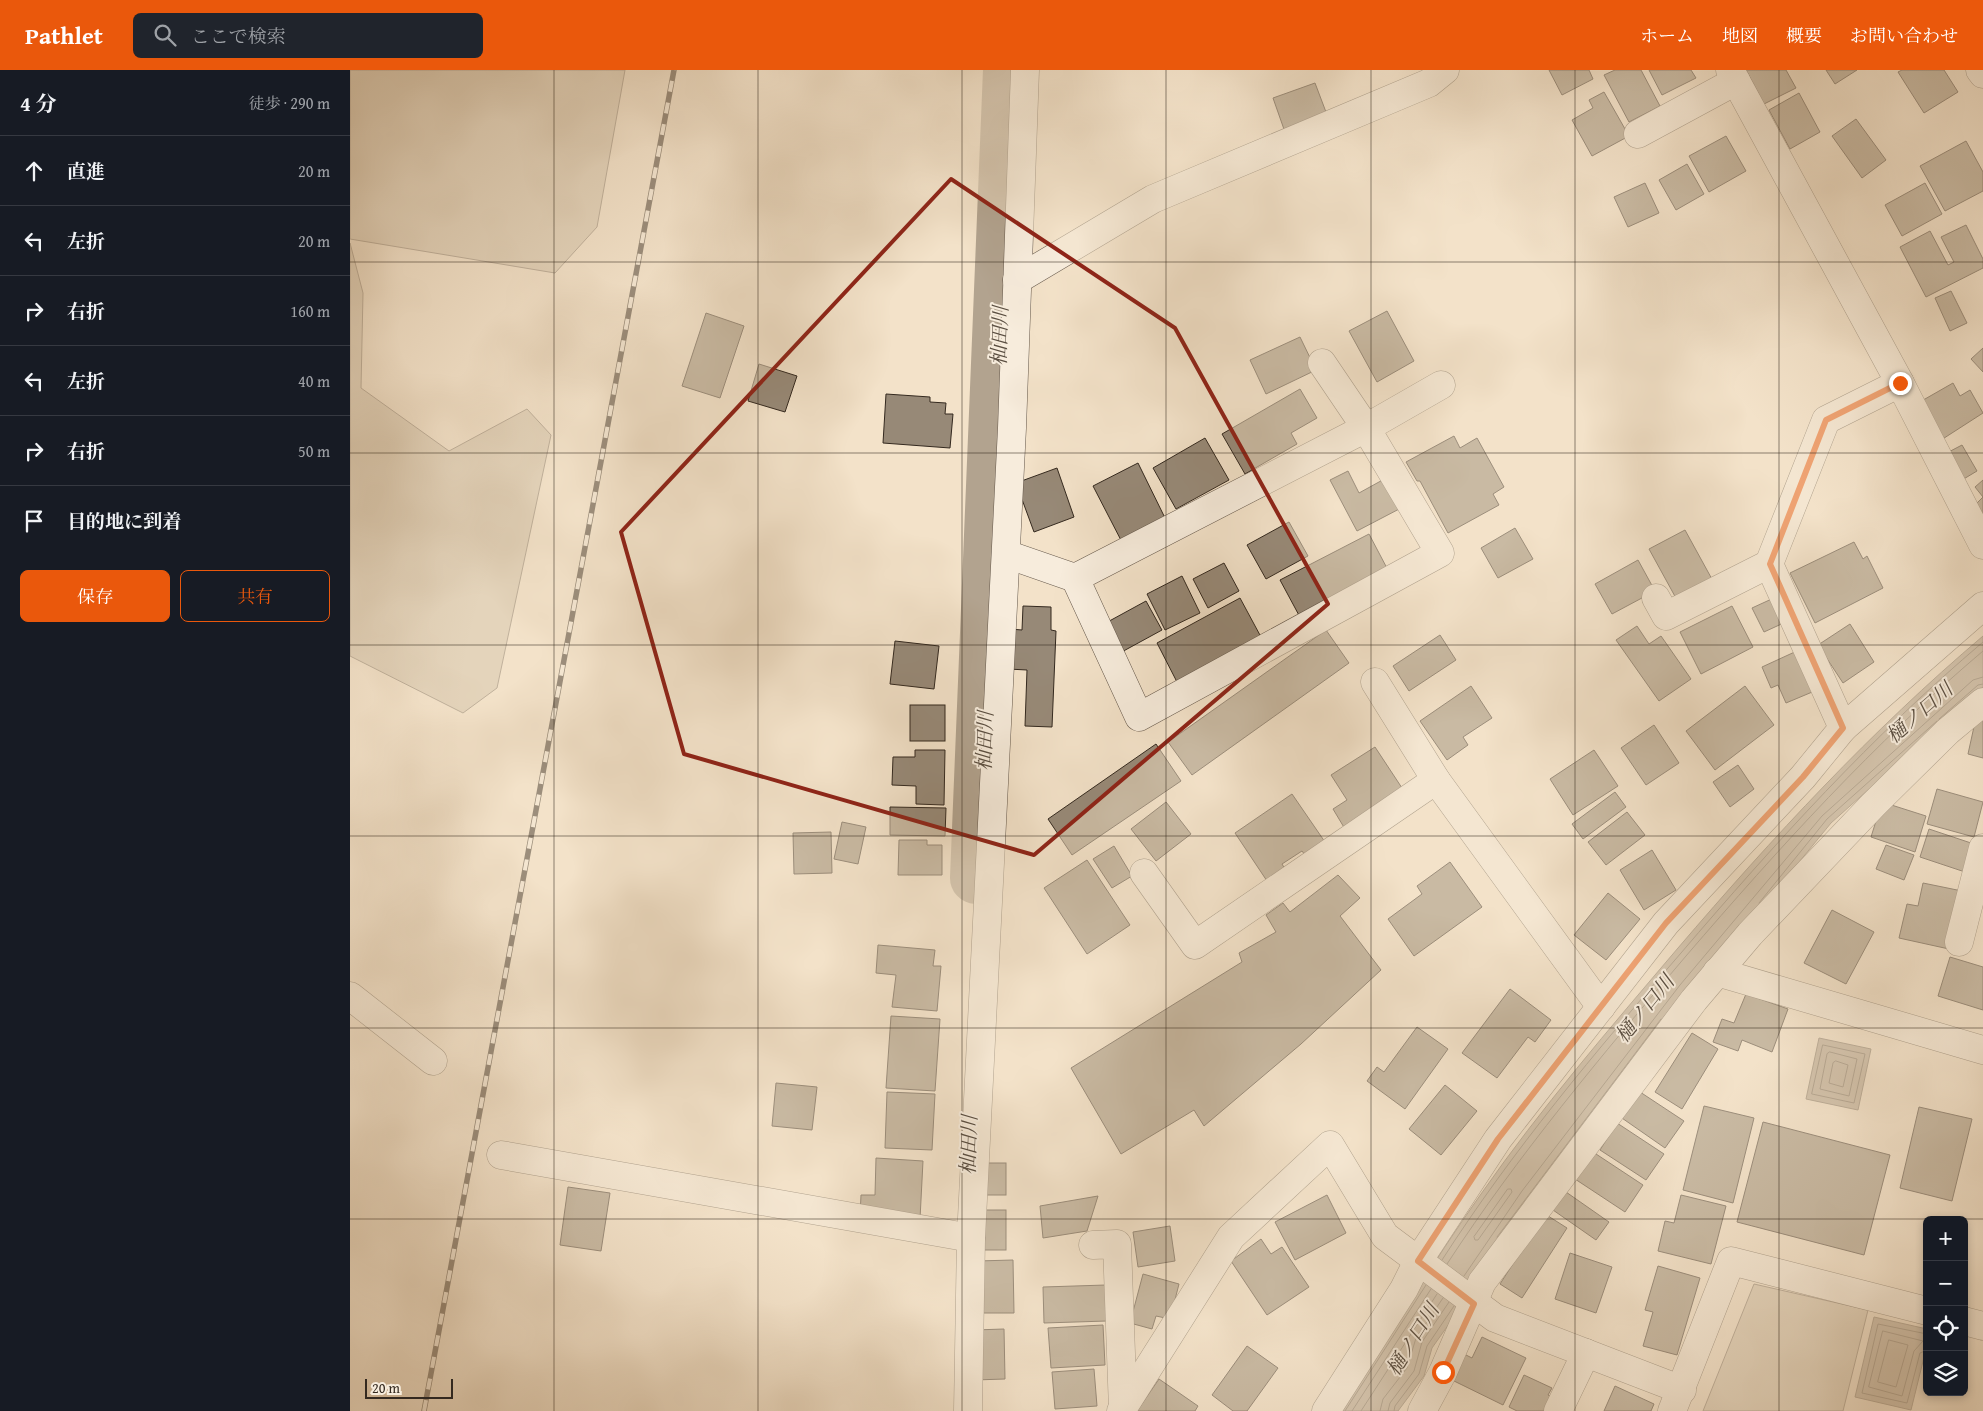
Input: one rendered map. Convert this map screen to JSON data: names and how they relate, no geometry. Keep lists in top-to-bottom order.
{
  "water": ["杣田川", "樋ノ口川"],
  "scale_bar": "20 m",
  "page": {
    "header": "Pathlet",
    "search": "ここで検索",
    "nav": [
      "ホーム",
      "地図",
      "概要",
      "お問い合わせ"
    ],
    "heading": ["4 分", "徒歩 · 290 m"],
    "list": [
      ["直進", "20 m"],
      ["左折", "20 m"],
      ["右折", "160 m"],
      ["左折", "40 m"],
      ["右折", "50 m"],
      "目的地に到着"
    ],
    "buttons": ["保存", "共有"],
    "map_buttons": ["+", "−"],
    "scale": "20 m"
  }
}
